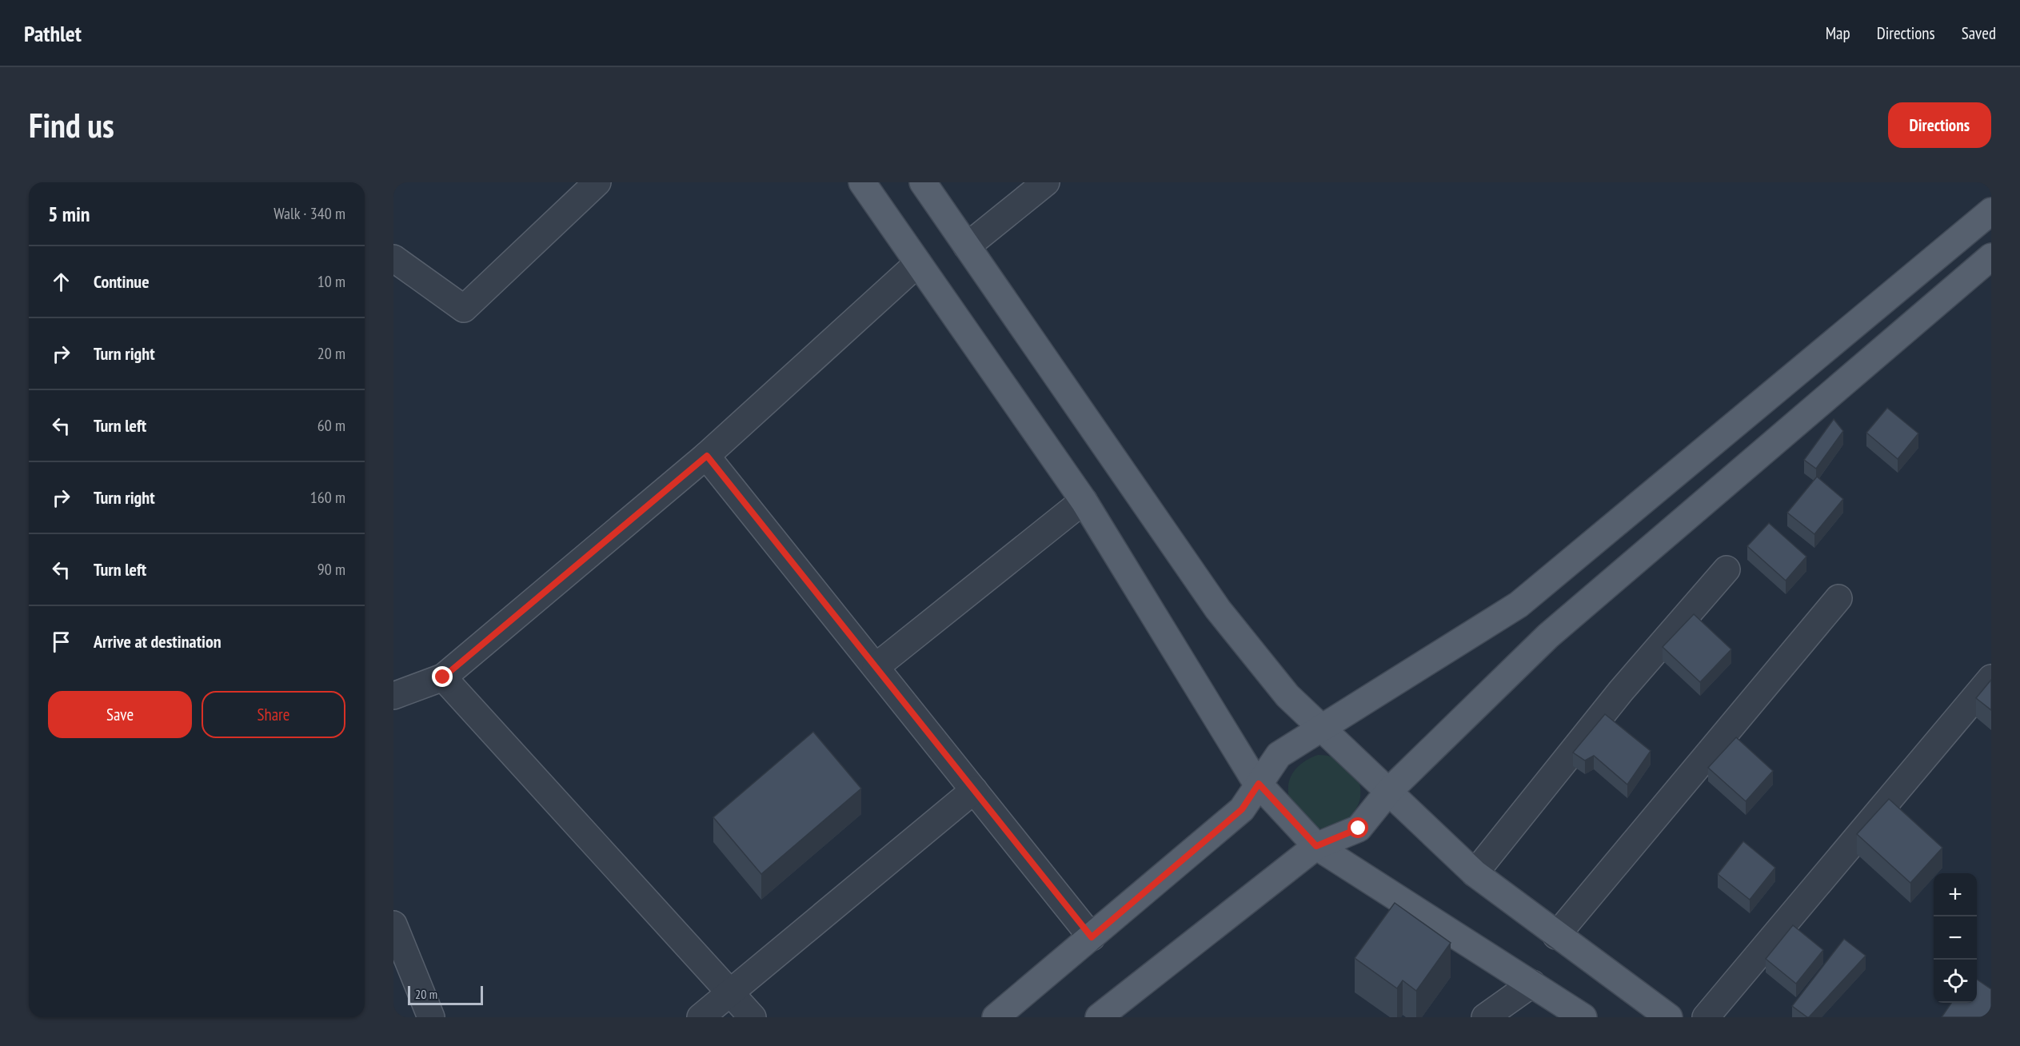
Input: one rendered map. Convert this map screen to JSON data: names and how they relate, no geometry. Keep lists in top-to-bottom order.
{
  "scale_bar": "20 m",
  "page": {
    "header": "Pathlet",
    "nav": ["Map", "Directions", "Saved"],
    "buttons": [
      "Directions",
      ["Save", "Share"]
    ],
    "title": "Find us",
    "heading": ["5 min", "Walk · 340 m"],
    "list": [
      ["Continue", "10 m"],
      ["Turn right", "20 m"],
      ["Turn left", "60 m"],
      ["Turn right", "160 m"],
      ["Turn left", "90 m"],
      "Arrive at destination"
    ],
    "map_buttons": ["+", "−"],
    "scale": "20 m"
  }
}
